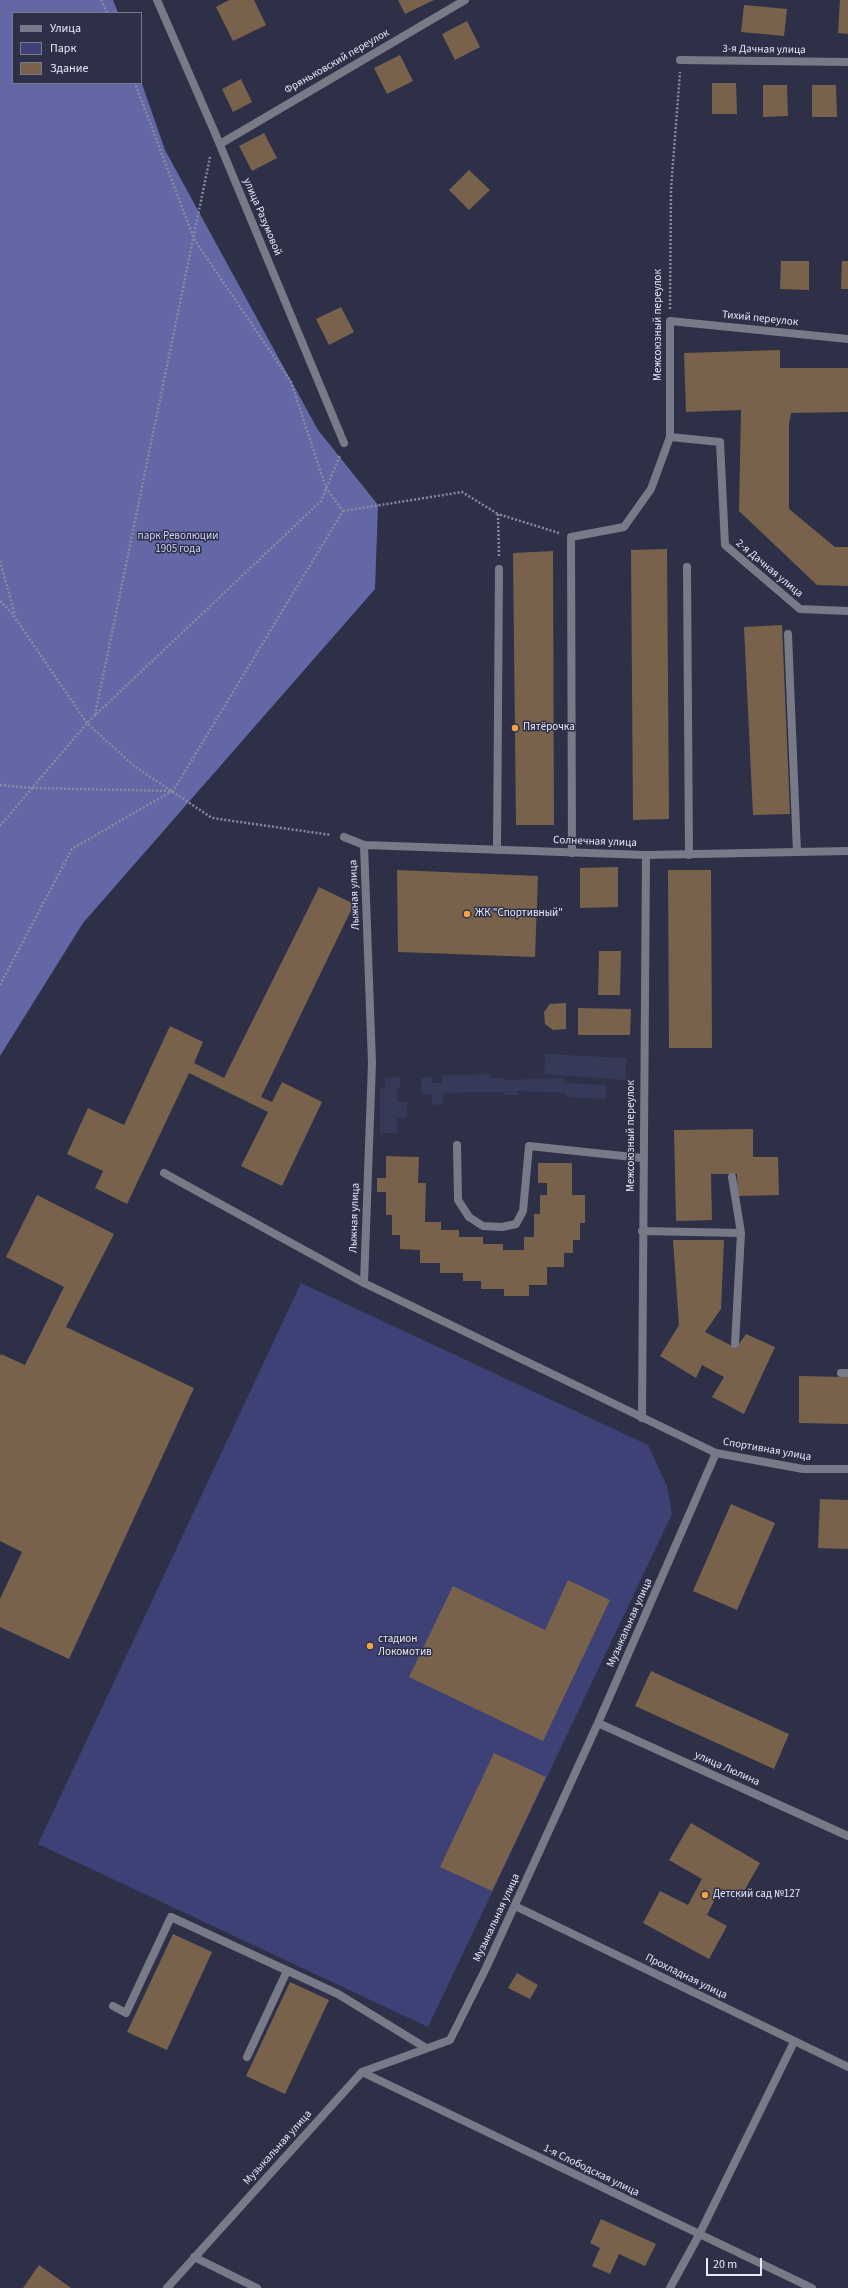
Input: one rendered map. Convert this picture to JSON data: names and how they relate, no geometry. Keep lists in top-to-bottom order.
{
  "streets": {
    "street": [
      "3-я Дачная улица",
      "Фряньковский переулок",
      "улица Разумовой",
      "Тихий переулок",
      "Межсоюзный переулок",
      "2-я Дачная улица",
      "Солнечная улица",
      "Лыжная улица",
      "Спортивная улица",
      "Музыкальная улица",
      "улица Люлина",
      "Прохладная улица",
      "1-я Слободская улица"
    ]
  },
  "crossings": [
    ["3-я Дачная улица", "Межсоюзный переулок"],
    ["Фряньковский переулок", "улица Разумовой"],
    ["Тихий переулок", "Межсоюзный переулок"],
    ["Межсоюзный переулок", "2-я Дачная улица"],
    ["Межсоюзный переулок", "Солнечная улица"],
    ["Межсоюзный переулок", "Спортивная улица"],
    ["Солнечная улица", "Лыжная улица"],
    ["Спортивная улица", "Музыкальная улица"],
    ["Музыкальная улица", "улица Люлина"],
    ["Музыкальная улица", "Прохладная улица"],
    ["Музыкальная улица", "1-я Слободская улица"]
  ],
  "parks": ["парк Революции 1905 года"],
  "places": [
    "Пятёрочка",
    "ЖК \"Спортивный\"",
    "стадион Локомотив",
    "Детский сад №127"
  ],
  "legend": ["Улица", "Парк", "Здание"],
  "scale_bar": "20 m"
}
